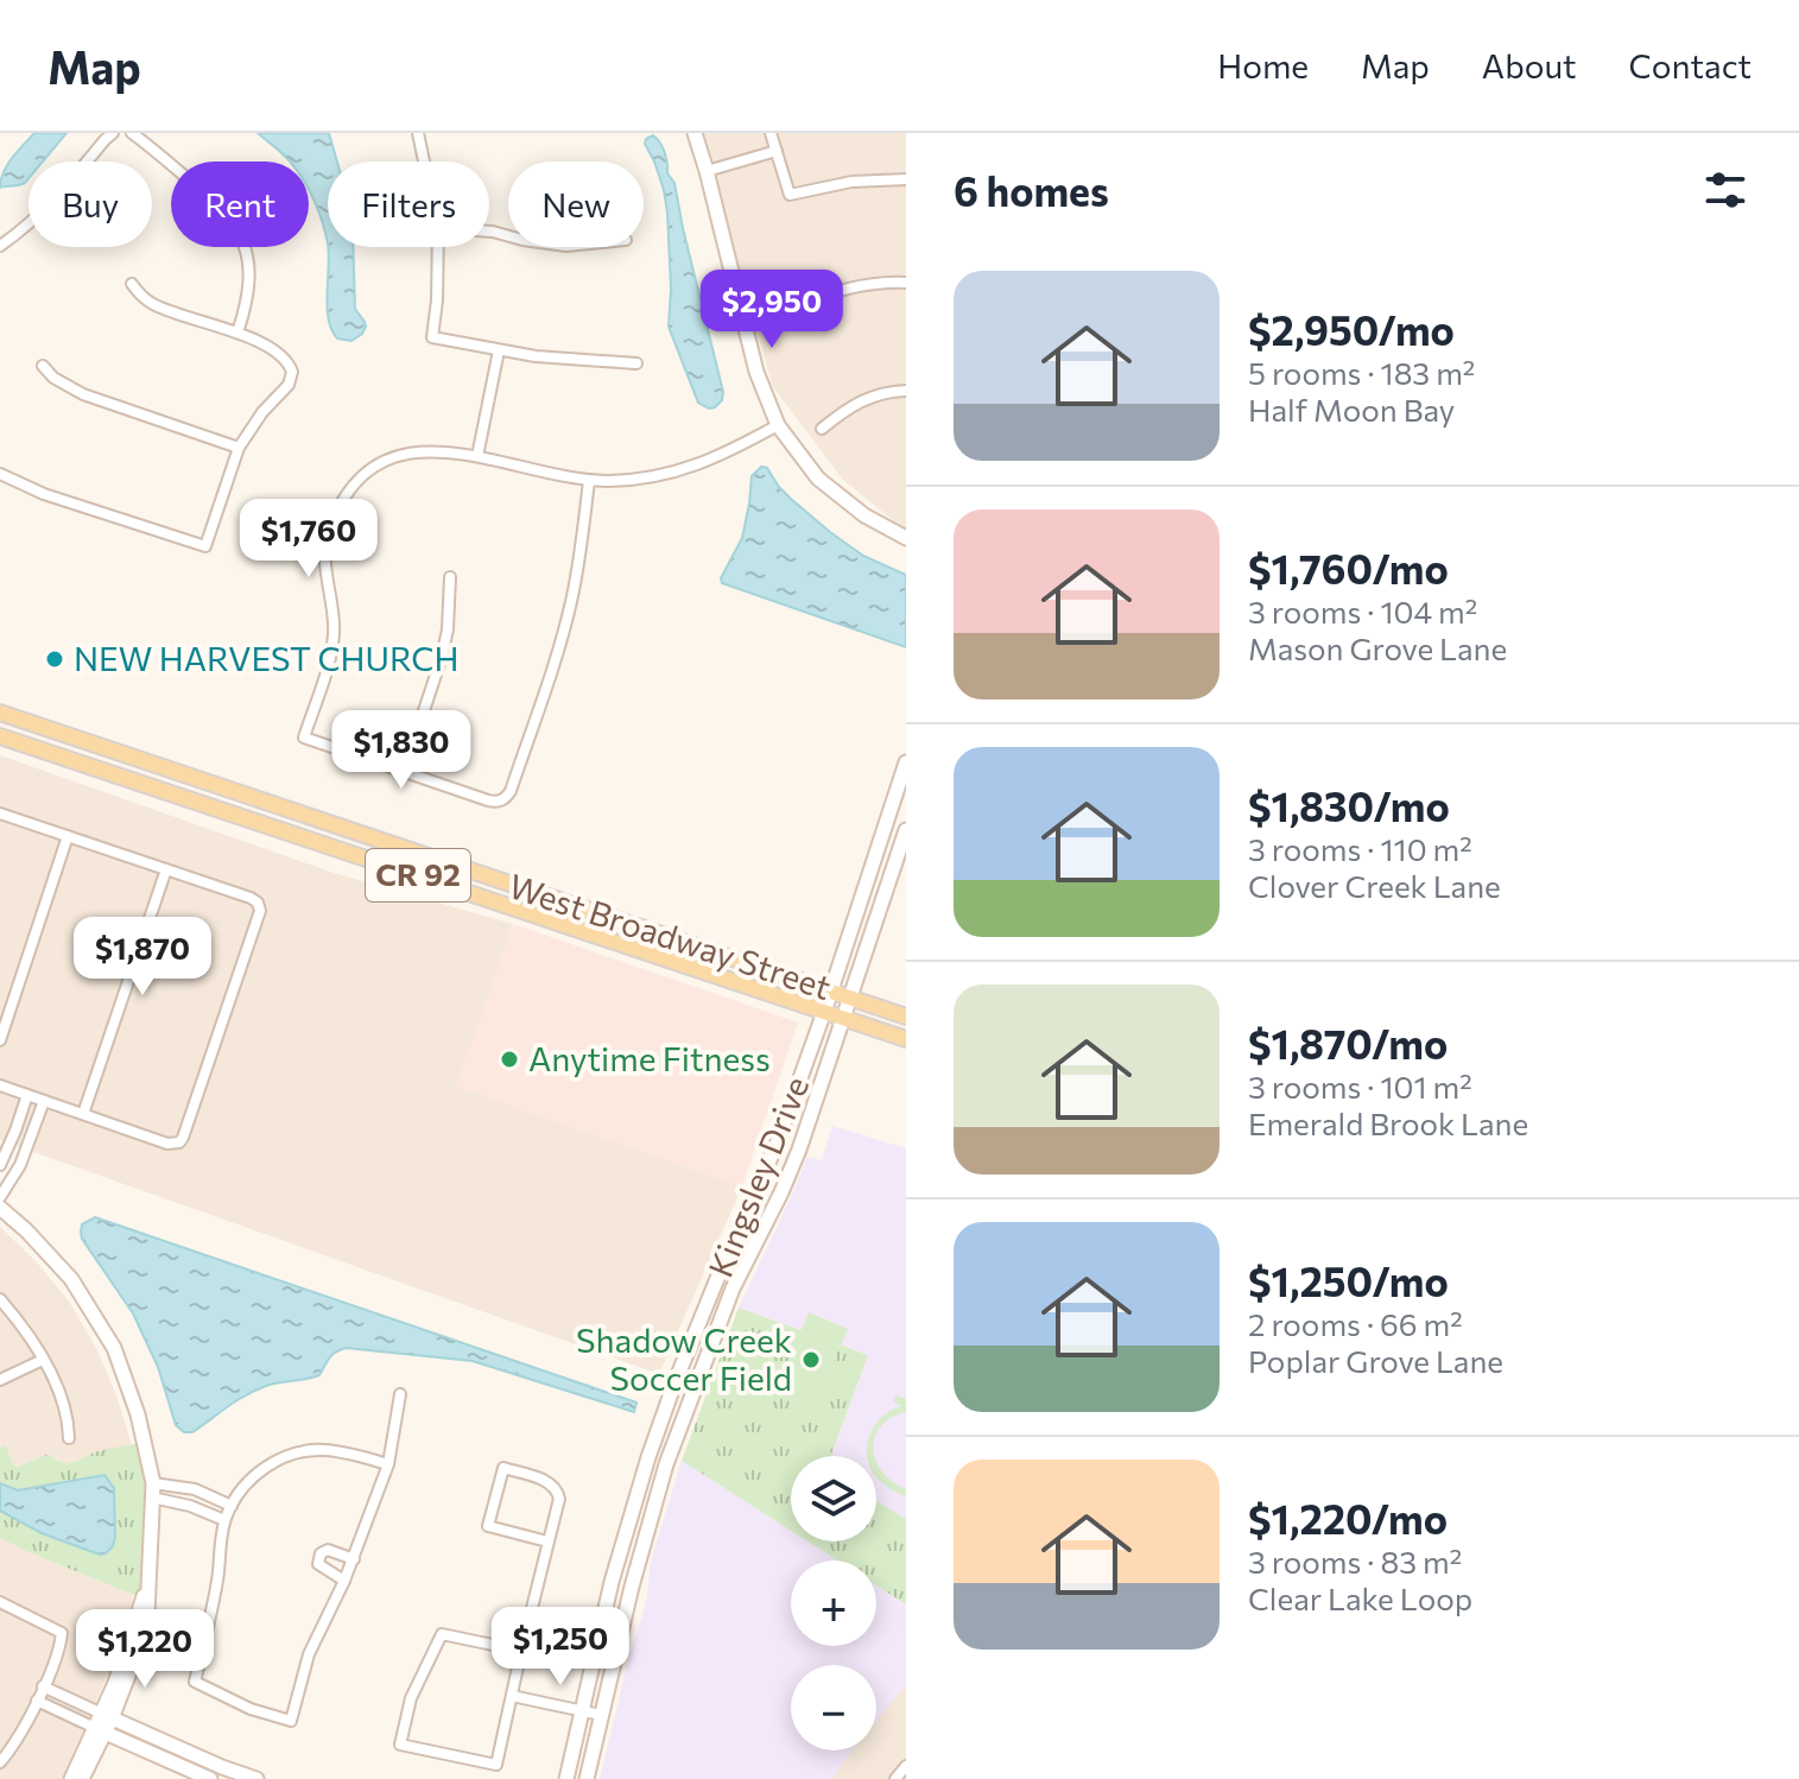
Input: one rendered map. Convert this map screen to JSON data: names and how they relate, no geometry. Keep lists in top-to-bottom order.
{
  "streets": {
    "main road": ["CR 92", "West Broadway Street", "Kingsley Drive"]
  },
  "crossings": [
    ["West Broadway Street", "Kingsley Drive"]
  ],
  "places": ["NEW HARVEST CHURCH", "Anytime Fitness", "Shadow Creek Soccer Field"],
  "page": {
    "header": "Map",
    "nav": [
      "Home",
      "Map",
      "About",
      "Contact"
    ],
    "heading": "6 homes",
    "chip": [
      "Buy",
      "Rent",
      "Filters",
      "New"
    ],
    "list": [
      {
        "name": "$2,950/mo",
        "note": "5 rooms · 183 m² · Half Moon Bay"
      },
      {
        "name": "$1,760/mo",
        "note": "3 rooms · 104 m² · Mason Grove Lane"
      },
      {
        "name": "$1,830/mo",
        "note": "3 rooms · 110 m² · Clover Creek Lane"
      },
      {
        "name": "$1,870/mo",
        "note": "3 rooms · 101 m² · Emerald Brook Lane"
      },
      {
        "name": "$1,250/mo",
        "note": "2 rooms · 66 m² · Poplar Grove Lane"
      },
      {
        "name": "$1,220/mo",
        "note": "3 rooms · 83 m² · Clear Lake Loop"
      }
    ],
    "price": [
      "$2,950",
      "$1,760",
      "$1,830",
      "$1,870",
      "$1,250",
      "$1,220"
    ],
    "map_buttons": ["+", "−"]
  }
}
